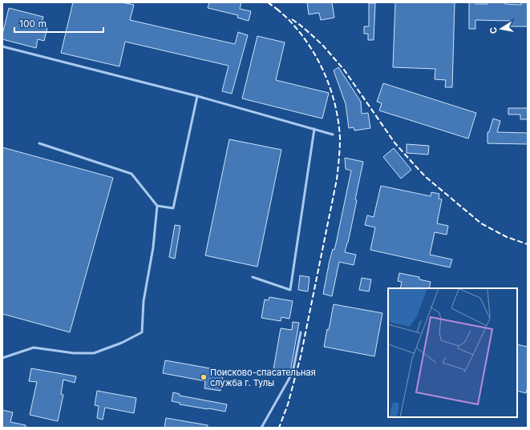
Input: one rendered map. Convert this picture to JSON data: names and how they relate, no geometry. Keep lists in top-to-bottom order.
{
  "places": ["Поисково-спасательная служба г. Тулы"],
  "scale_bar": "100 m",
  "north": "left"
}
